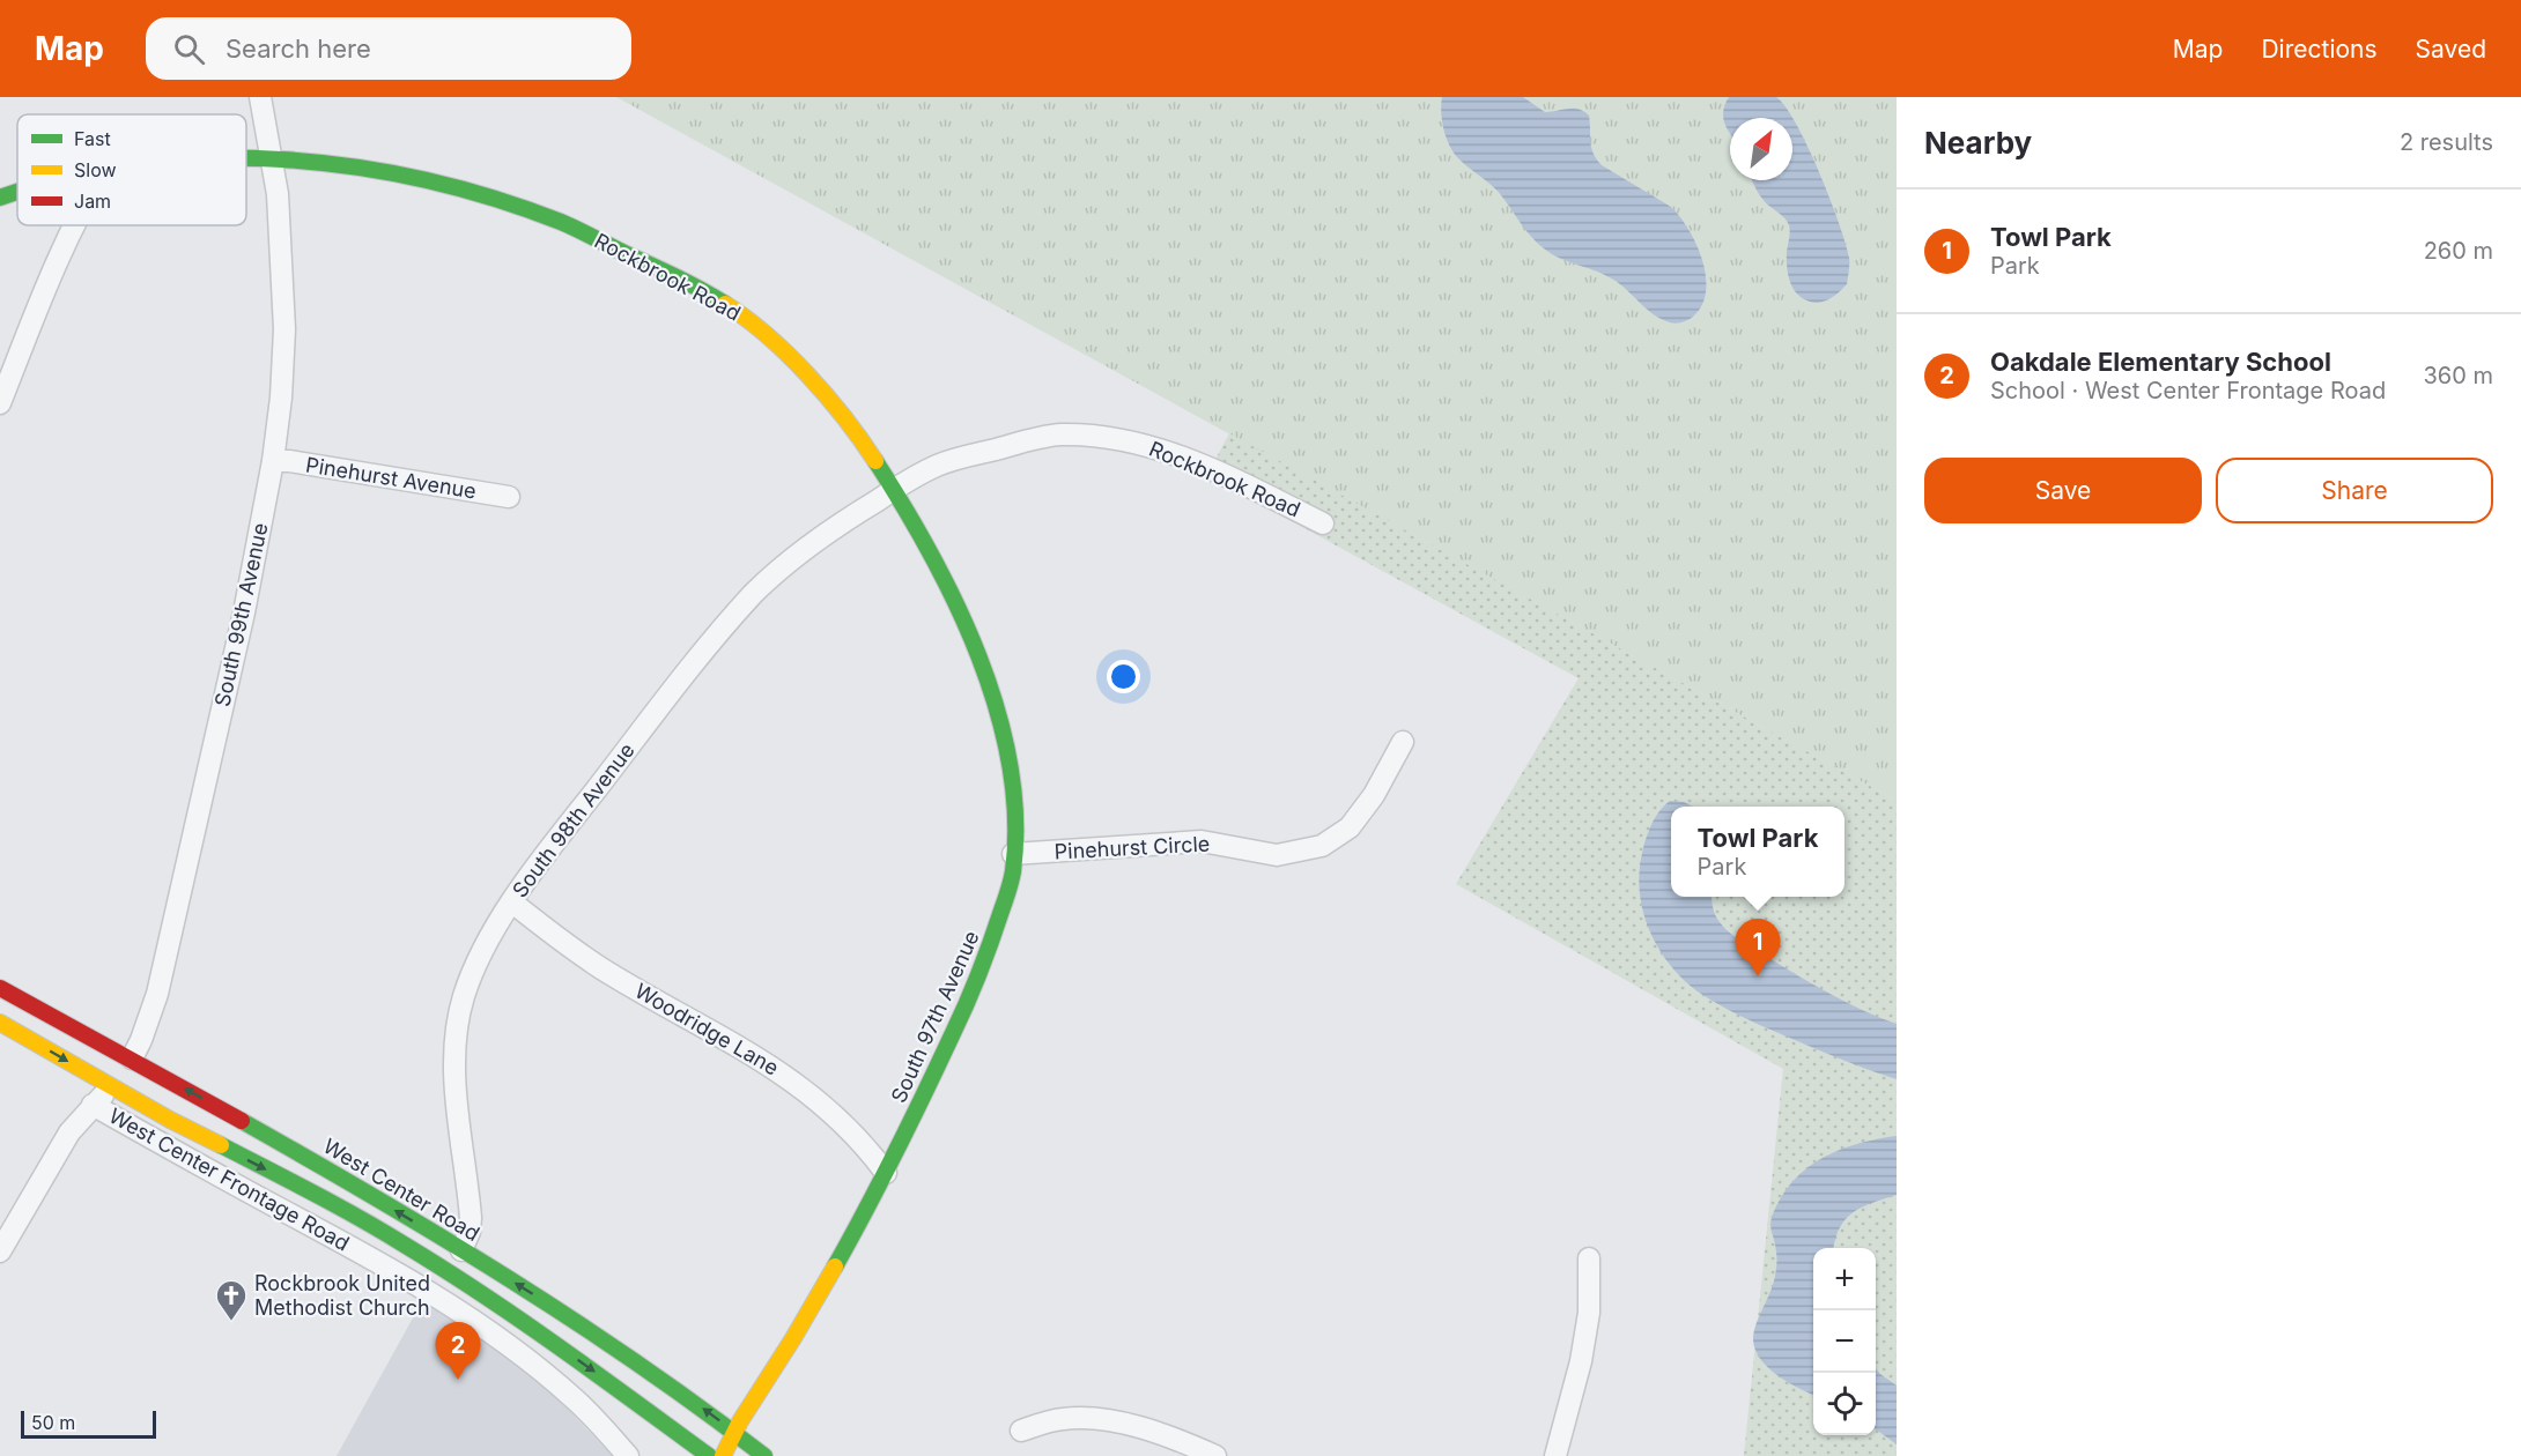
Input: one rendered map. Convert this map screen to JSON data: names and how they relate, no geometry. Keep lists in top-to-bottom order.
{
  "streets": {
    "street": [
      "Rockbrook Road",
      "Pinehurst Avenue",
      "South 99th Avenue",
      "South 98th Avenue",
      "Pinehurst Circle",
      "South 97th Avenue",
      "Woodridge Lane",
      "West Center Frontage Road",
      "West Center Road"
    ]
  },
  "crossings": [
    ["Rockbrook Road", "South 99th Avenue"],
    ["Rockbrook Road", "South 98th Avenue"],
    ["Rockbrook Road", "South 97th Avenue"],
    ["Pinehurst Avenue", "South 99th Avenue"],
    ["South 99th Avenue", "West Center Road"],
    ["South 98th Avenue", "South 97th Avenue"],
    ["South 98th Avenue", "Woodridge Lane"],
    ["South 98th Avenue", "West Center Road"],
    ["Pinehurst Circle", "South 97th Avenue"],
    ["South 97th Avenue", "Woodridge Lane"],
    ["South 97th Avenue", "West Center Road"]
  ],
  "places": {
    "church": ["Rockbrook United Methodist Church"]
  },
  "legend": ["Fast", "Slow", "Jam"],
  "scale_bar": "50 m",
  "north": "top right",
  "page": {
    "header": "Map",
    "search": "Search here",
    "nav": ["Map", "Directions", "Saved"],
    "heading": ["Nearby", "2 results"],
    "list": [
      {
        "mark": "1",
        "name": "Towl Park",
        "note": "Park",
        "value": "260 m"
      },
      {
        "mark": "2",
        "name": "Oakdale Elementary School",
        "note": "School · West Center Frontage Road",
        "value": "360 m"
      }
    ],
    "buttons": ["Save", "Share"],
    "popup": ["Towl Park", "Park"],
    "pins": ["1", "2"],
    "map_buttons": ["+", "−"],
    "scale": "50 m"
  }
}
